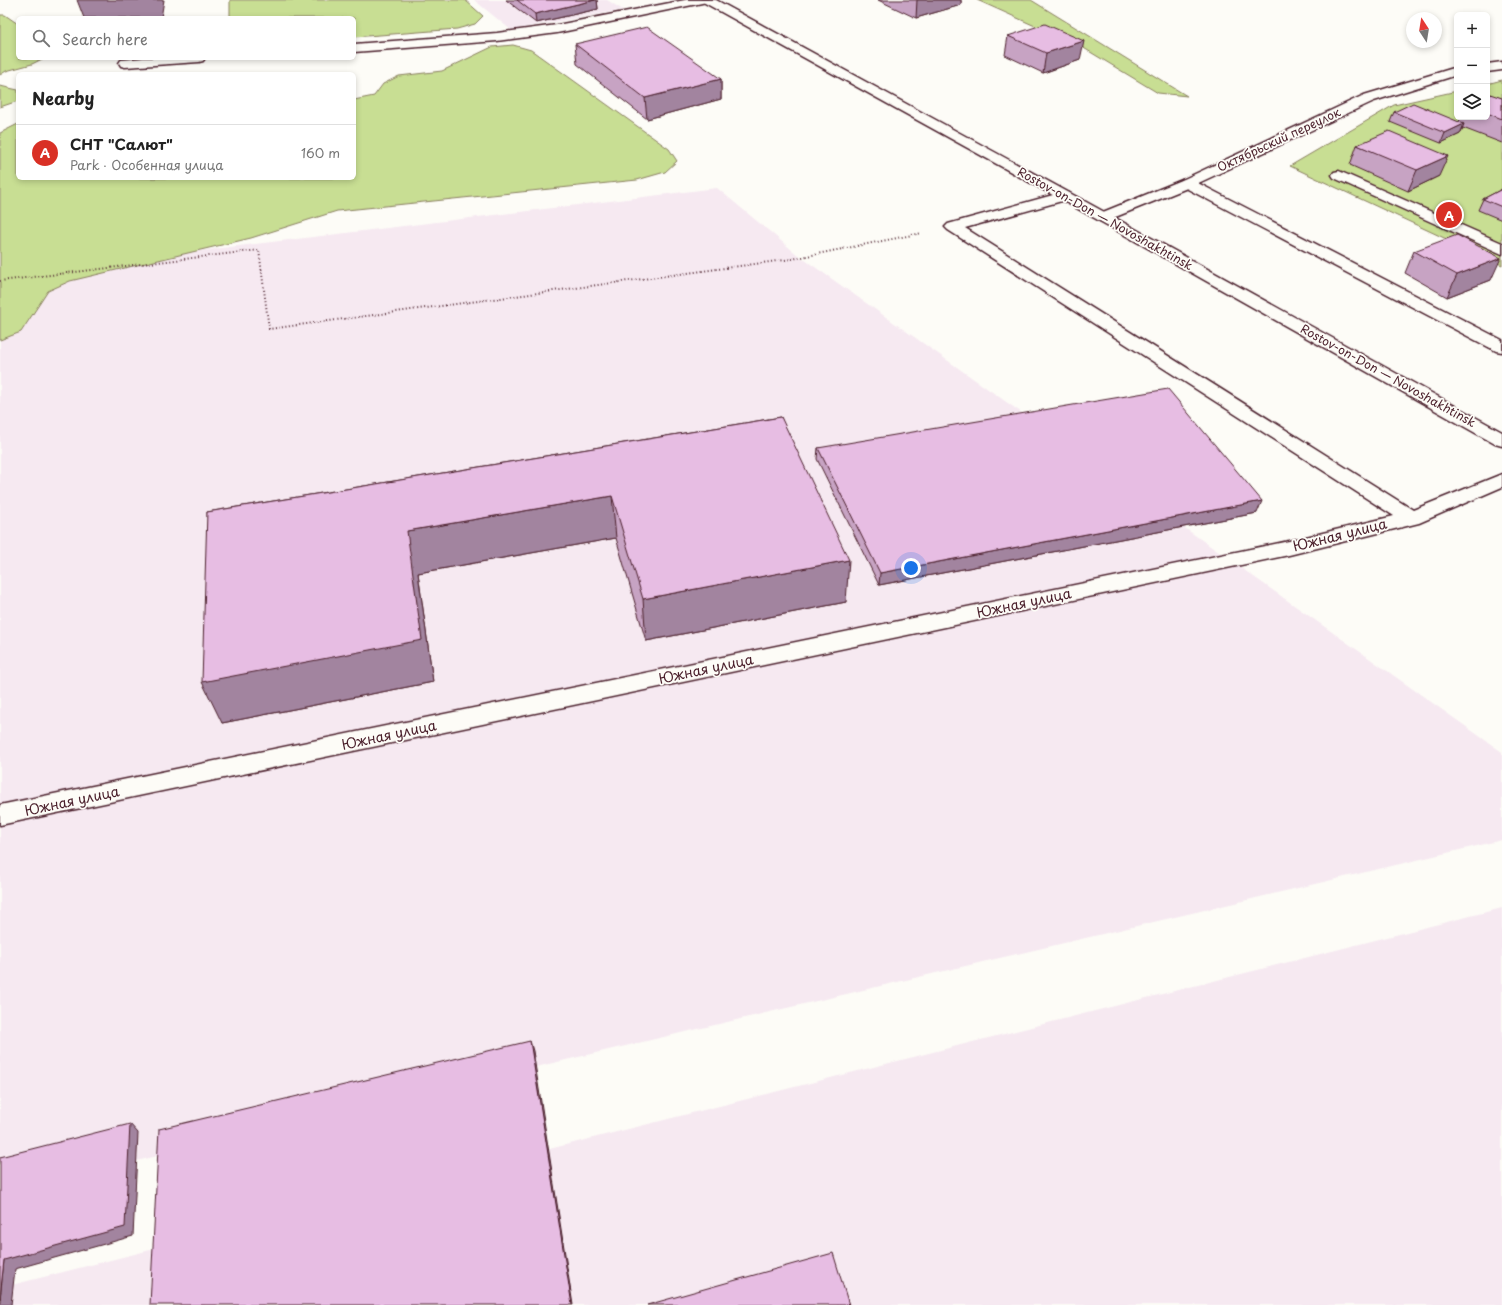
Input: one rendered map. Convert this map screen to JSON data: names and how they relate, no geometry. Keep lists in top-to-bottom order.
{
  "streets": {
    "street": ["Октябрьский переулок", "Rostov-on-Don — Novoshakhtinsk", "Южная улица"]
  },
  "crossings": [
    ["Октябрьский переулок", "Rostov-on-Don — Novoshakhtinsk"]
  ],
  "north": "top",
  "page": {
    "map_buttons": ["+", "−"],
    "search": "Search here",
    "heading": "Nearby",
    "list": [
      {
        "mark": "A",
        "name": "СНТ \"Салют\"",
        "note": "Park · Особенная улица",
        "value": "160 m"
      }
    ],
    "pins": "A"
  }
}
